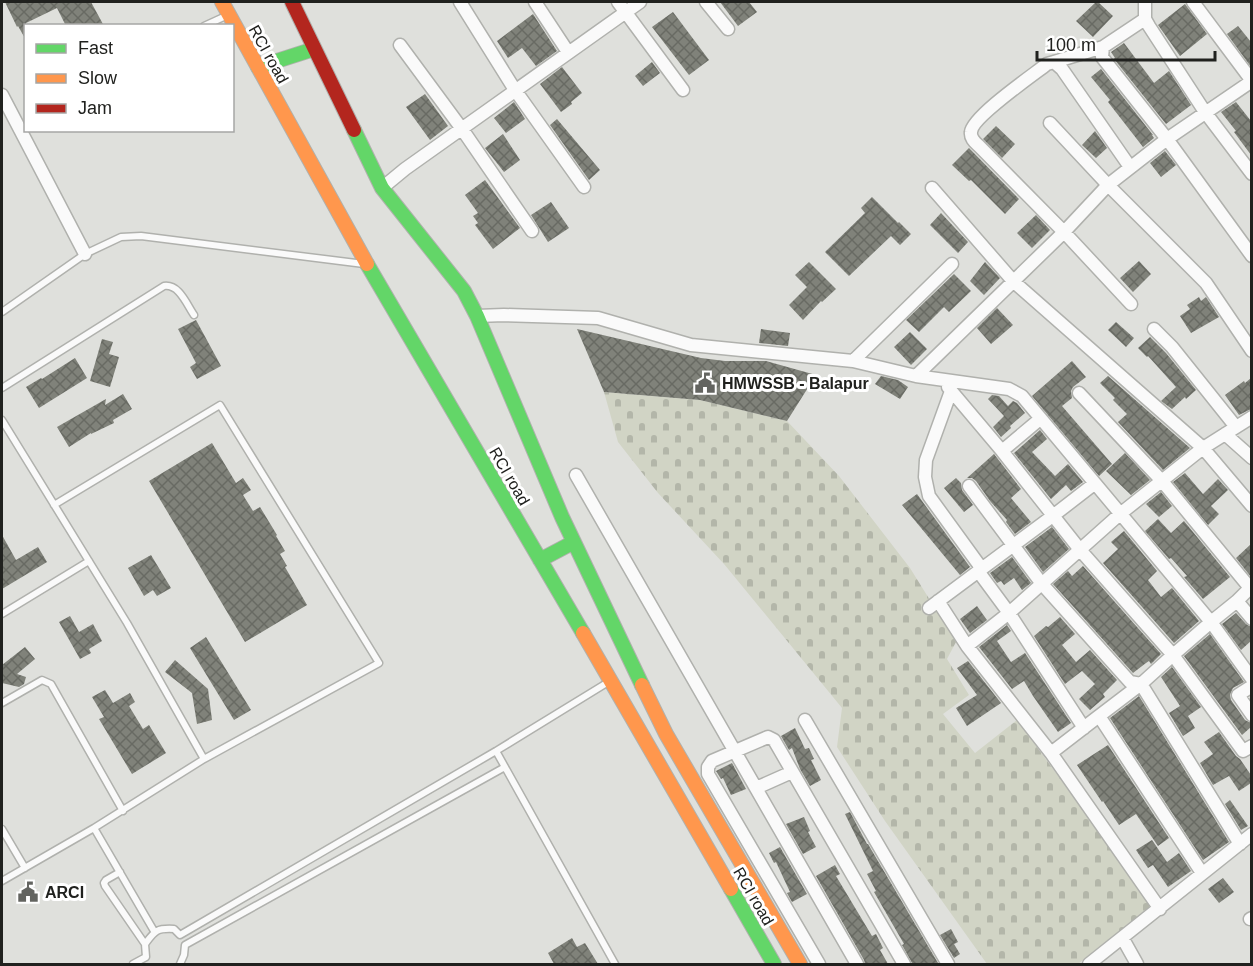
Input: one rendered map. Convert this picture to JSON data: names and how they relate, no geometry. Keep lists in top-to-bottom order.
{
  "streets": {
    "main road": ["RCI road"]
  },
  "places": {
    "public building": ["HMWSSB - Balapur", "ARCI"]
  },
  "legend": ["Fast", "Slow", "Jam"],
  "scale_bar": "100 m"
}
